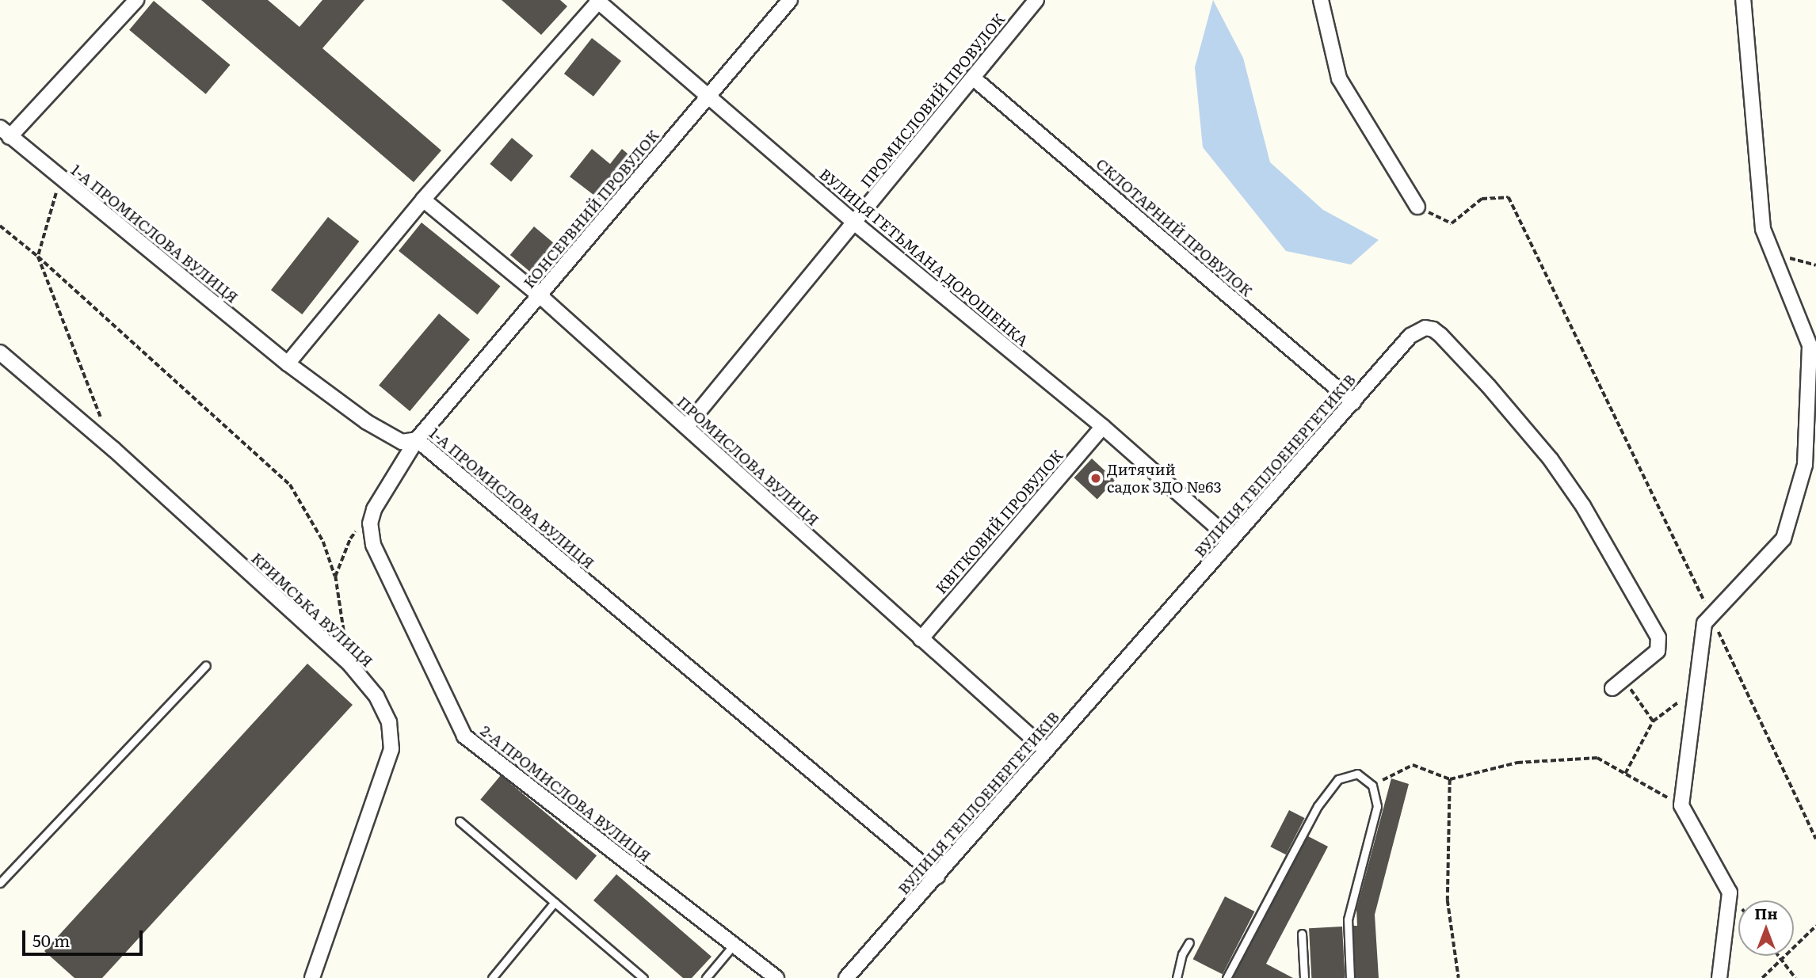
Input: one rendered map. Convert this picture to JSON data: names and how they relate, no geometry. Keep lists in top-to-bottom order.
{
  "streets": {
    "street": [
      "ПРОМИСЛОВИЙ ПРОВУЛОК",
      "КОНСЕРВНИЙ ПРОВУЛОК",
      "СКЛОТАРНИЙ ПРОВУЛОК",
      "1-А ПРОМИСЛОВА ВУЛИЦЯ",
      "ВУЛИЦЯ ГЕТЬМАНА ДОРОШЕНКА",
      "ПРОМИСЛОВА ВУЛИЦЯ",
      "ВУЛИЦЯ ТЕПЛОЕНЕРГЕТИКІВ",
      "КВІТКОВИЙ ПРОВУЛОК",
      "КРИМСЬКА ВУЛИЦЯ",
      "2-А ПРОМИСЛОВА ВУЛИЦЯ"
    ]
  },
  "crossings": [
    ["ПРОМИСЛОВИЙ ПРОВУЛОК", "СКЛОТАРНИЙ ПРОВУЛОК"],
    ["ПРОМИСЛОВИЙ ПРОВУЛОК", "ВУЛИЦЯ ГЕТЬМАНА ДОРОШЕНКА"],
    ["ПРОМИСЛОВИЙ ПРОВУЛОК", "ПРОМИСЛОВА ВУЛИЦЯ"],
    ["КОНСЕРВНИЙ ПРОВУЛОК", "1-А ПРОМИСЛОВА ВУЛИЦЯ"],
    ["КОНСЕРВНИЙ ПРОВУЛОК", "ВУЛИЦЯ ГЕТЬМАНА ДОРОШЕНКА"],
    ["КОНСЕРВНИЙ ПРОВУЛОК", "ПРОМИСЛОВА ВУЛИЦЯ"],
    ["КОНСЕРВНИЙ ПРОВУЛОК", "2-А ПРОМИСЛОВА ВУЛИЦЯ"],
    ["СКЛОТАРНИЙ ПРОВУЛОК", "ВУЛИЦЯ ТЕПЛОЕНЕРГЕТИКІВ"],
    ["1-А ПРОМИСЛОВА ВУЛИЦЯ", "ВУЛИЦЯ ТЕПЛОЕНЕРГЕТИКІВ"],
    ["1-А ПРОМИСЛОВА ВУЛИЦЯ", "2-А ПРОМИСЛОВА ВУЛИЦЯ"],
    ["ВУЛИЦЯ ГЕТЬМАНА ДОРОШЕНКА", "ВУЛИЦЯ ТЕПЛОЕНЕРГЕТИКІВ"],
    ["ВУЛИЦЯ ГЕТЬМАНА ДОРОШЕНКА", "КВІТКОВИЙ ПРОВУЛОК"],
    ["ПРОМИСЛОВА ВУЛИЦЯ", "ВУЛИЦЯ ТЕПЛОЕНЕРГЕТИКІВ"],
    ["ПРОМИСЛОВА ВУЛИЦЯ", "КВІТКОВИЙ ПРОВУЛОК"]
  ],
  "places": ["Дитячий садок ЗДО №63"],
  "scale_bar": "50 m",
  "north": "top"
}
